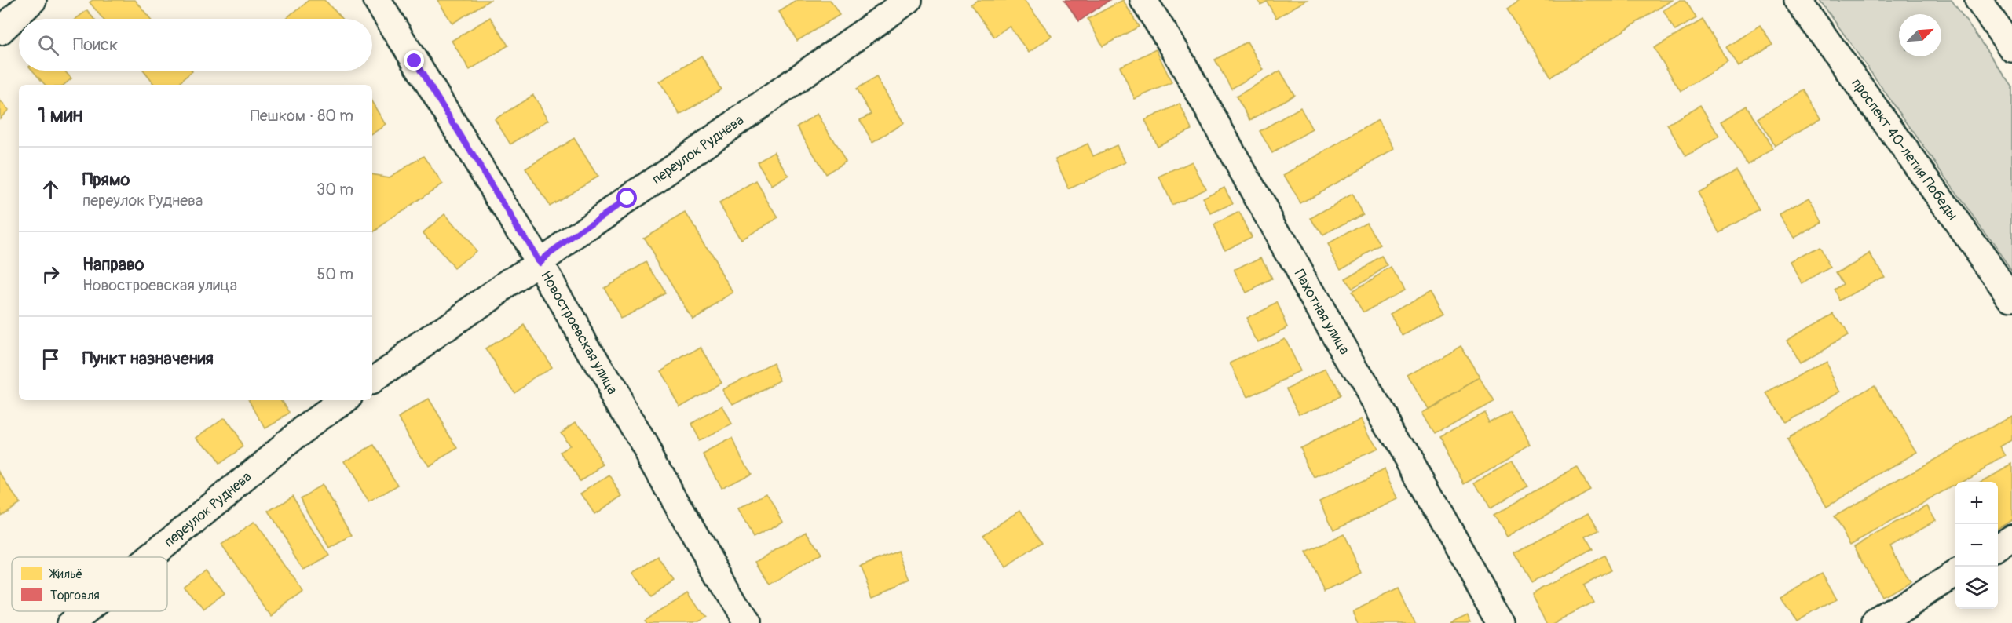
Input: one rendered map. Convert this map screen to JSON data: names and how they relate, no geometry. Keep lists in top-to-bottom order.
{
  "streets": {
    "street": [
      "проспект 40-летия Победы",
      "переулок Руднева",
      "Пахотная улица",
      "Новостроевская улица"
    ]
  },
  "crossings": [
    ["переулок Руднева", "Новостроевская улица"]
  ],
  "legend": ["Жильё", "Торговля"],
  "north": "top right",
  "page": {
    "search": "Поиск",
    "heading": ["1 мин", "Пешком · 80 m"],
    "list": [
      ["Прямо", "переулок Руднева", "30 m"],
      ["Направо", "Новостроевская улица", "50 m"],
      "Пункт назначения"
    ],
    "map_buttons": ["+", "−"]
  }
}
